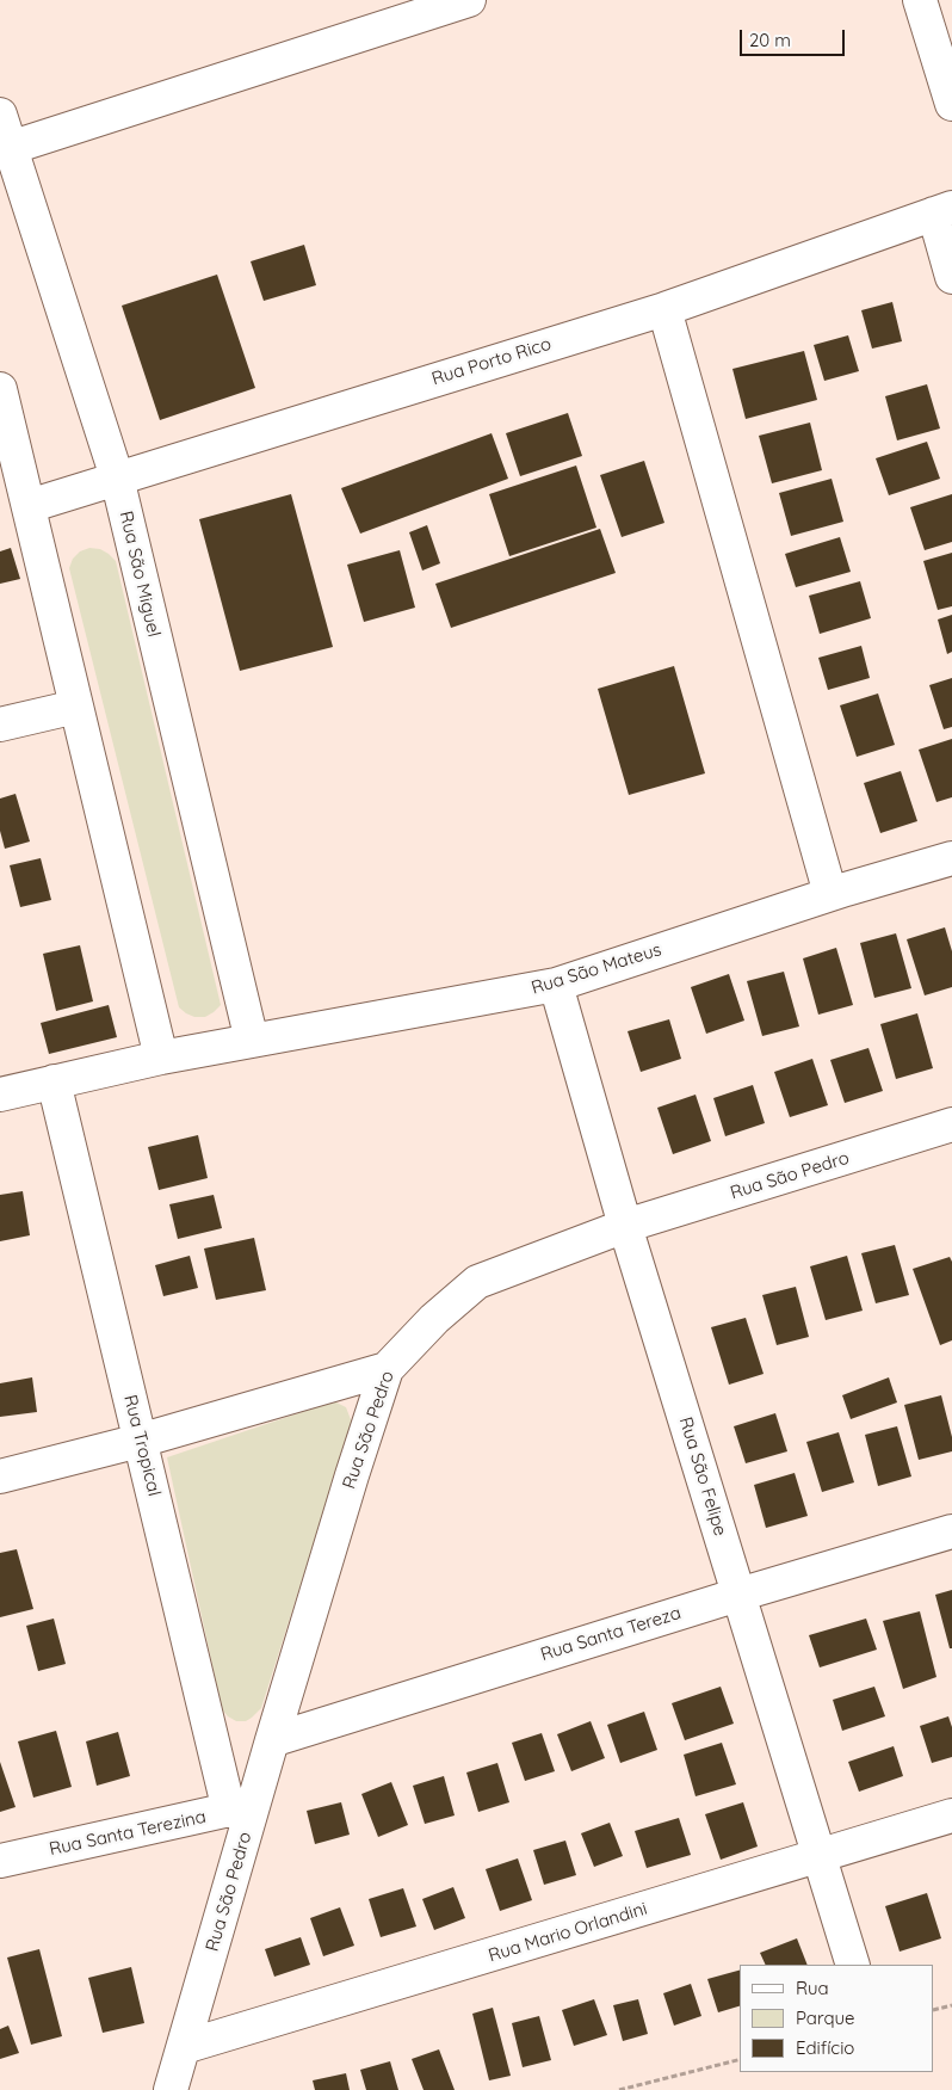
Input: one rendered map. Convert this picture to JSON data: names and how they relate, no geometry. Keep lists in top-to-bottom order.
{
  "streets": {
    "street": [
      "Rua Porto Rico",
      "Rua São Miguel",
      "Rua São Mateus",
      "Rua São Pedro",
      "Rua Tropical",
      "Rua São Felipe",
      "Rua Santa Tereza",
      "Rua Santa Terezina",
      "Rua Mario Orlandini"
    ]
  },
  "crossings": [
    ["Rua Porto Rico", "Rua São Miguel"],
    ["Rua São Miguel", "Rua São Mateus"],
    ["Rua São Mateus", "Rua Tropical"],
    ["Rua São Mateus", "Rua São Felipe"],
    ["Rua São Pedro", "Rua Tropical"],
    ["Rua São Pedro", "Rua São Felipe"],
    ["Rua São Pedro", "Rua Santa Tereza"],
    ["Rua São Pedro", "Rua Santa Terezina"],
    ["Rua São Pedro", "Rua Mario Orlandini"],
    ["Rua Tropical", "Rua Santa Terezina"],
    ["Rua São Felipe", "Rua Santa Tereza"],
    ["Rua São Felipe", "Rua Mario Orlandini"]
  ],
  "legend": ["Rua", "Parque", "Edifício"],
  "scale_bar": "20 m"
}
